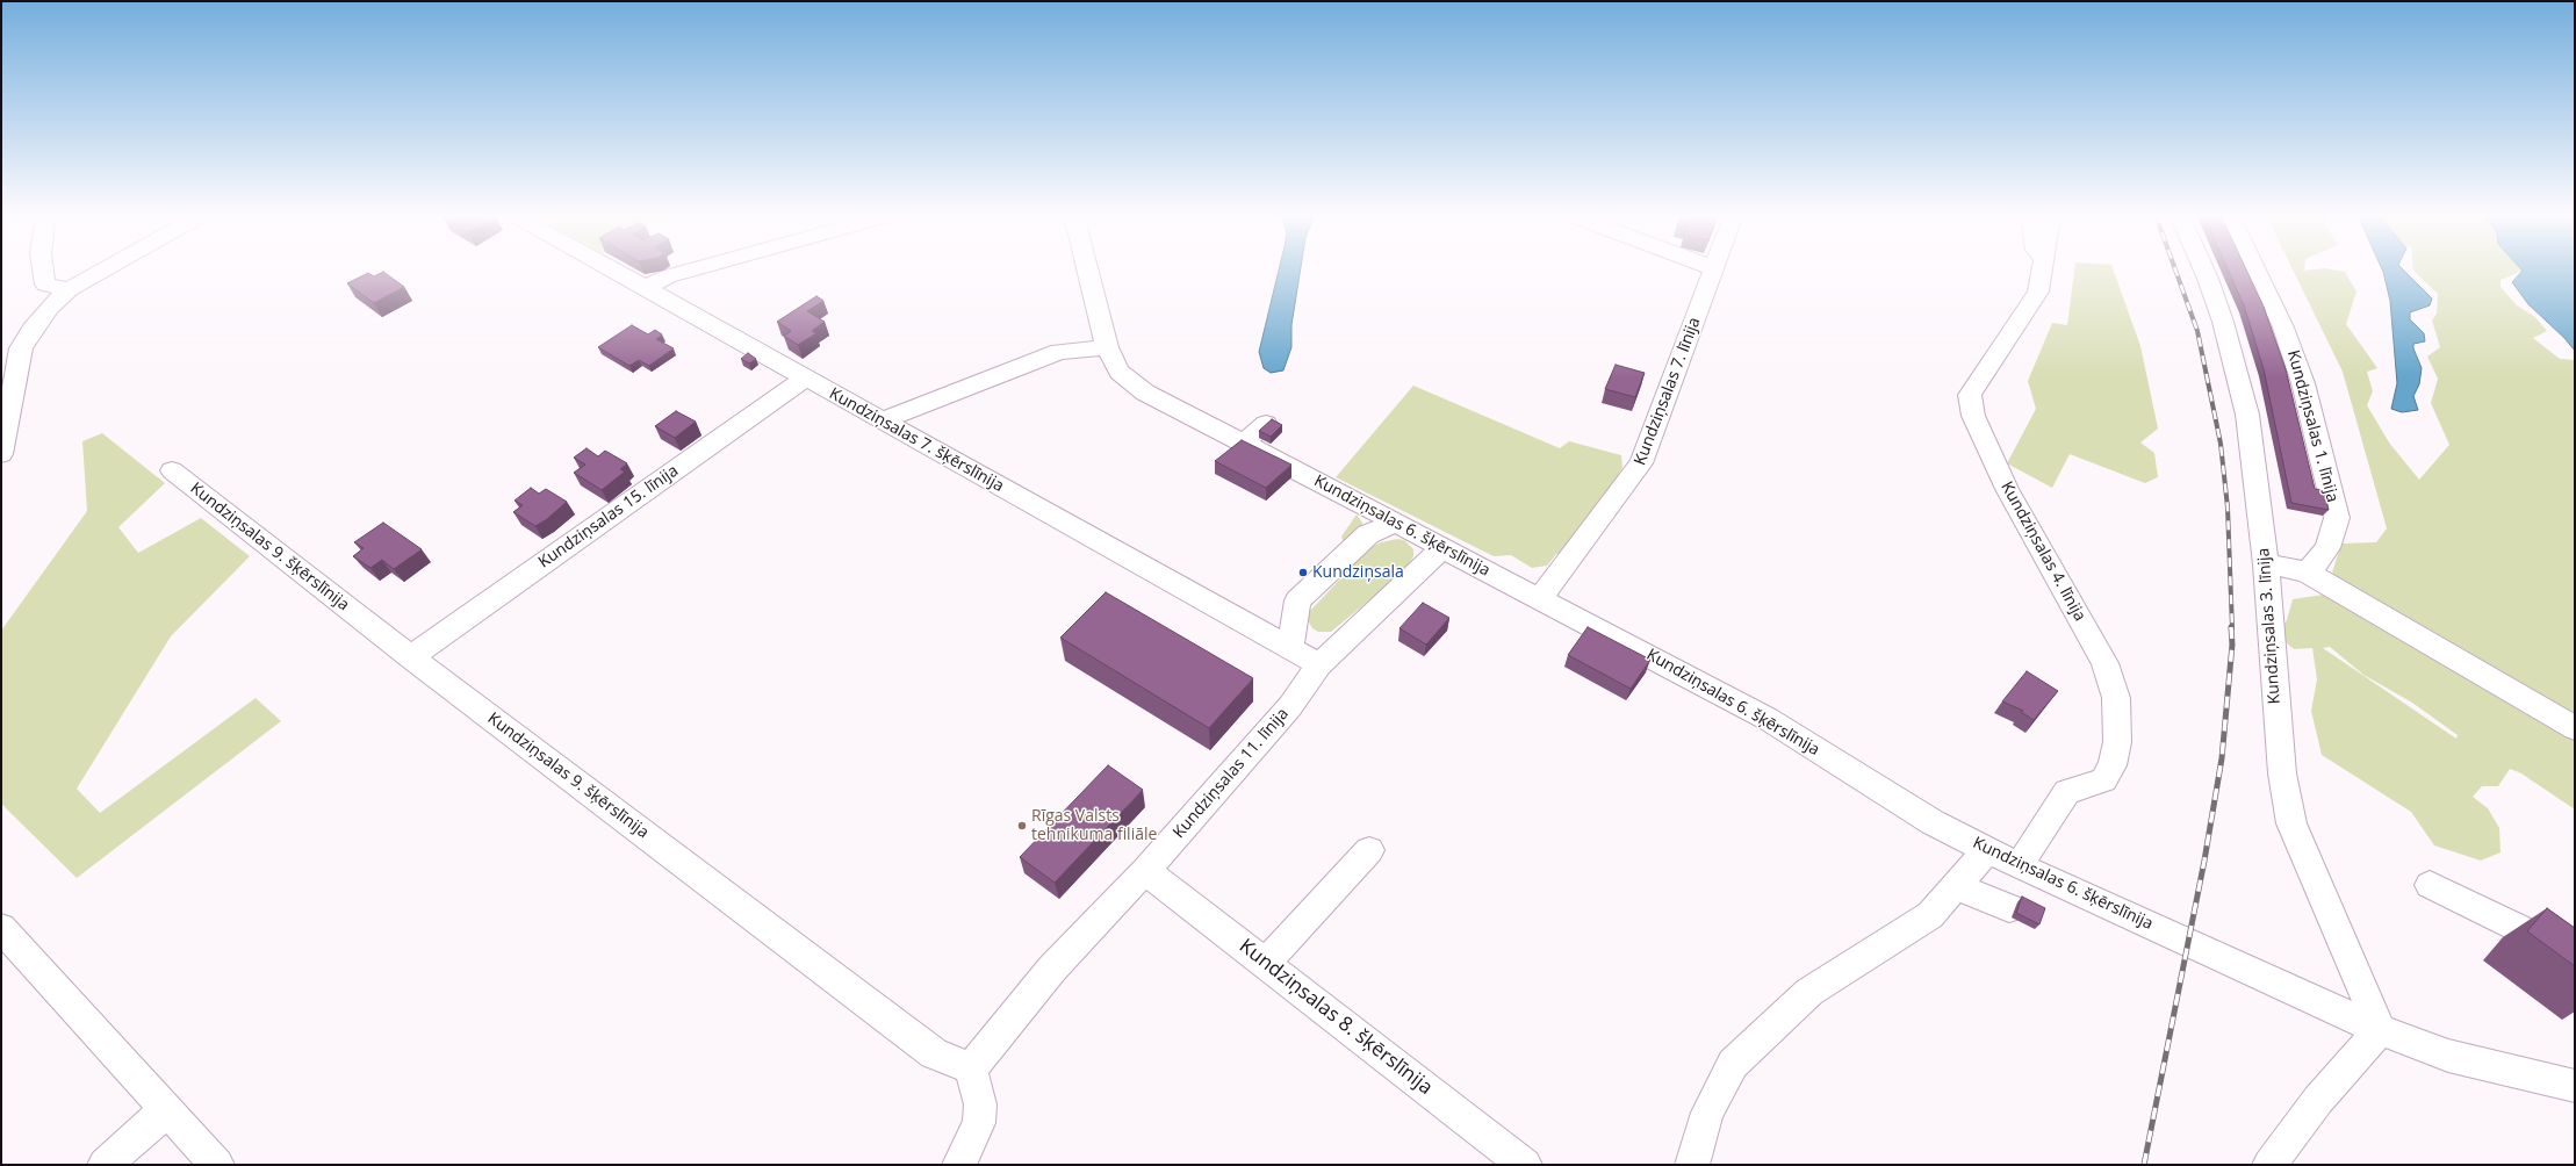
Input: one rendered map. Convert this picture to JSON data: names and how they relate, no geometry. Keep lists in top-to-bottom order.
{
  "streets": {
    "street": [
      "Kundziņsalas 7. līnija",
      "Kundziņsalas 1. līnija",
      "Kundziņsalas 7. šķērslīnija",
      "Kundziņsalas 15. līnija",
      "Kundziņsalas 6. šķērslīnija",
      "Kundziņsalas 9. šķērslīnija",
      "Kundziņsalas 4. līnija",
      "Kundziņsalas 3. līnija",
      "Kundziņsalas 11. līnija",
      "Kundziņsalas 8. šķērslīnija"
    ]
  },
  "crossings": [
    ["Kundziņsalas 7. līnija", "Kundziņsalas 6. šķērslīnija"],
    ["Kundziņsalas 7. šķērslīnija", "Kundziņsalas 15. līnija"],
    ["Kundziņsalas 7. šķērslīnija", "Kundziņsalas 11. līnija"],
    ["Kundziņsalas 15. līnija", "Kundziņsalas 9. šķērslīnija"],
    ["Kundziņsalas 6. šķērslīnija", "Kundziņsalas 4. līnija"],
    ["Kundziņsalas 6. šķērslīnija", "Kundziņsalas 3. līnija"],
    ["Kundziņsalas 6. šķērslīnija", "Kundziņsalas 11. līnija"],
    ["Kundziņsalas 9. šķērslīnija", "Kundziņsalas 11. līnija"],
    ["Kundziņsalas 11. līnija", "Kundziņsalas 8. šķērslīnija"]
  ],
  "places": ["Kundziņsala", "Rīgas Valsts tehnikuma filiāle"]
}
